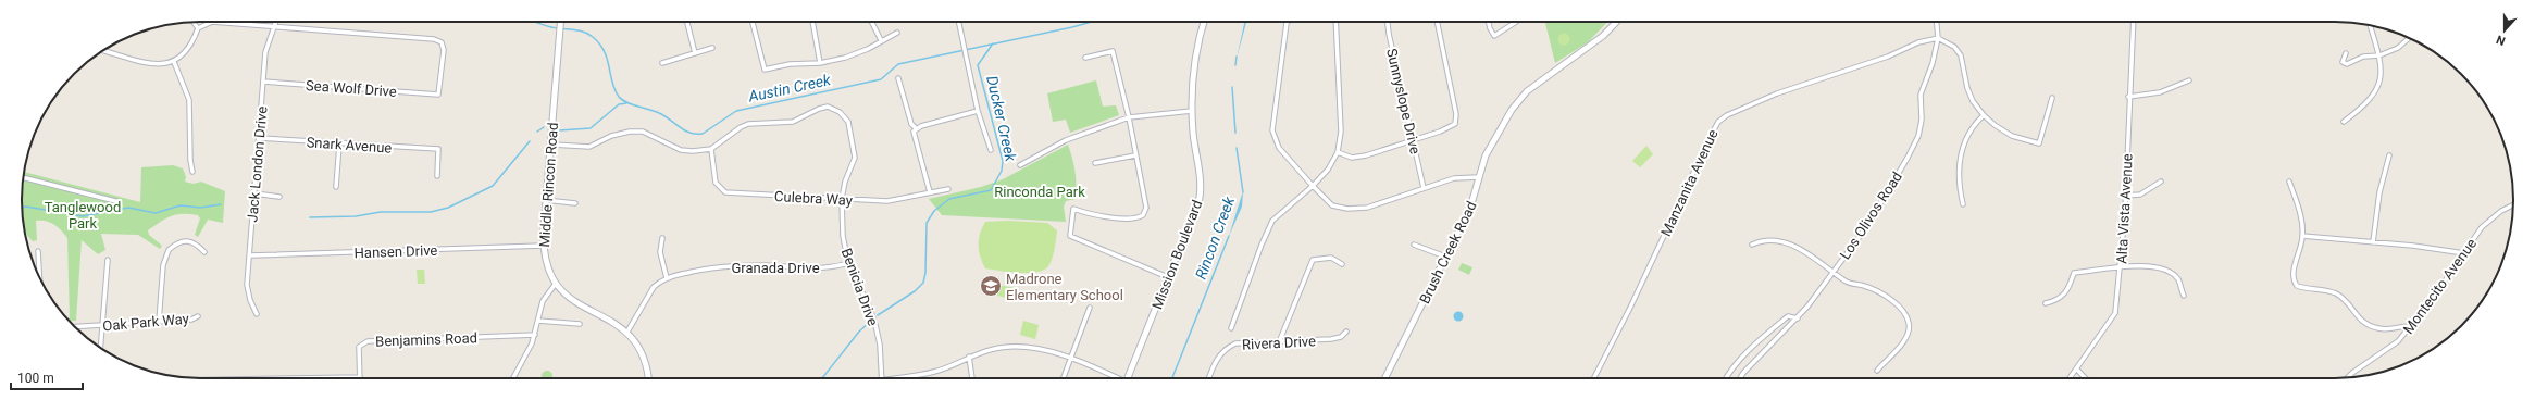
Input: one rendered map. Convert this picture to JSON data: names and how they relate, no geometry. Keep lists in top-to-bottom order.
{
  "streets": {
    "street": [
      "Sea Wolf Drive",
      "Sunnyslope Drive",
      "Snark Avenue",
      "Jack London Drive",
      "Manzanita Avenue",
      "Middle Rincon Road",
      "Culebra Way",
      "Alta Vista Avenue",
      "Los Olivos Road",
      "Hansen Drive",
      "Brush Creek Road",
      "Mission Boulevard",
      "Granada Drive",
      "Montecito Avenue",
      "Benicia Drive",
      "Oak Park Way",
      "Benjamins Road",
      "Rivera Drive"
    ]
  },
  "crossings": [
    ["Sea Wolf Drive", "Jack London Drive"],
    ["Snark Avenue", "Jack London Drive"],
    ["Jack London Drive", "Hansen Drive"],
    ["Manzanita Avenue", "Los Olivos Road"],
    ["Middle Rincon Road", "Hansen Drive"],
    ["Middle Rincon Road", "Granada Drive"],
    ["Culebra Way", "Benicia Drive"],
    ["Granada Drive", "Benicia Drive"]
  ],
  "water": ["Austin Creek", "Ducker Creek", "Rincon Creek"],
  "parks": ["Rinconda Park", "Tanglewood Park"],
  "places": {
    "school or university": ["Madrone Elementary School"]
  },
  "scale_bar": "100 m",
  "north": "bottom"
}
